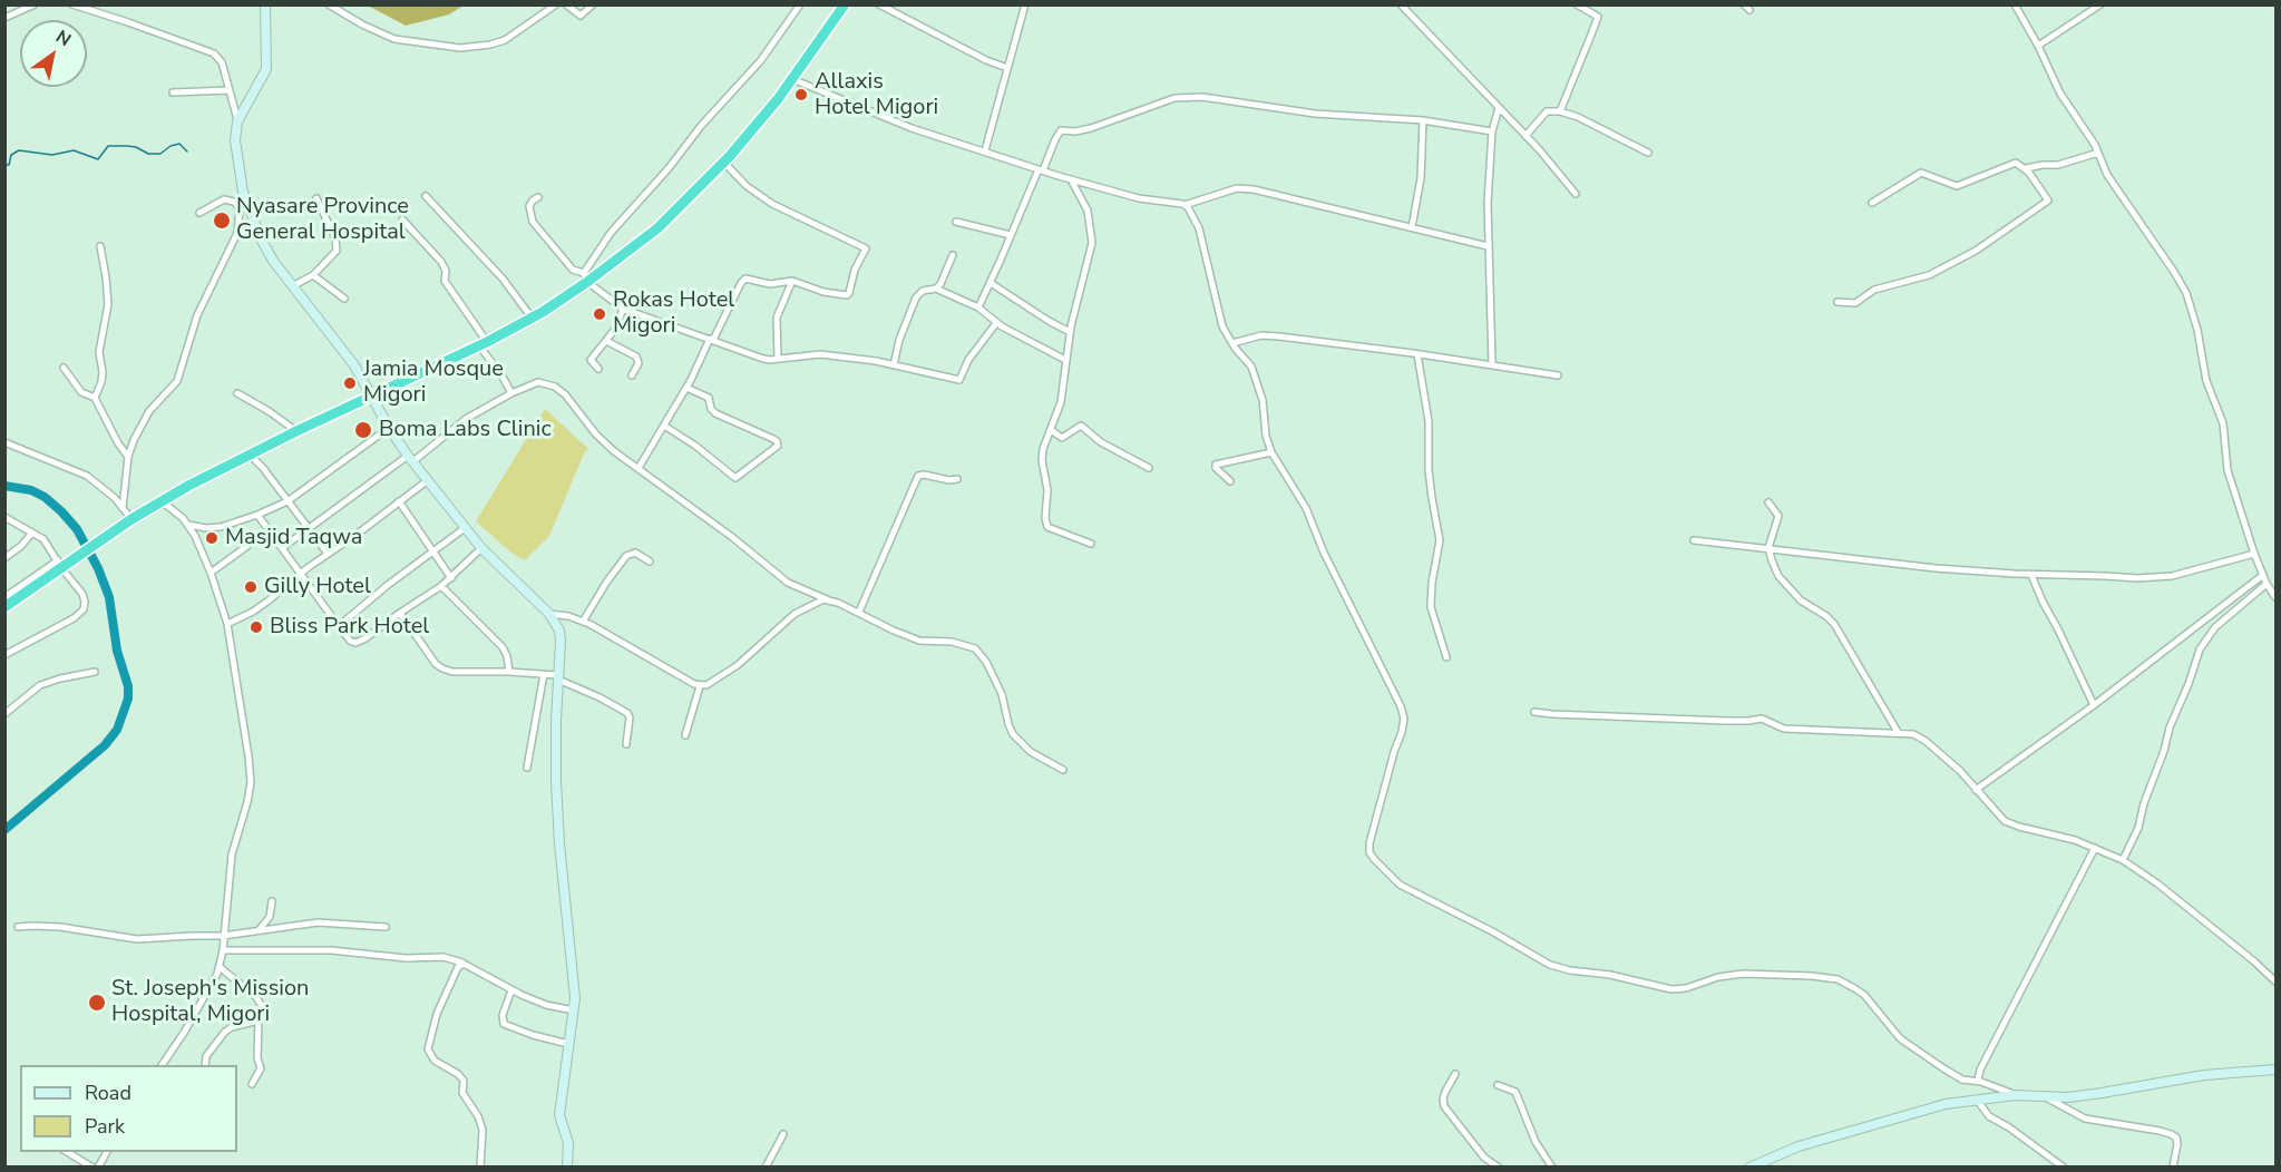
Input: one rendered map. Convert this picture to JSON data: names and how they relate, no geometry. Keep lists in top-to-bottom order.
{
  "places": [
    "Allaxis Hotel Migori",
    "Nyasare Province General Hospital",
    "Rokas Hotel Migori",
    "Jamia Mosque Migori",
    "Boma Labs Clinic",
    "Masjid Taqwa",
    "Gilly Hotel",
    "Bliss Park Hotel",
    "St. Joseph's Mission Hospital, Migori"
  ],
  "legend": ["Road", "Park"],
  "north": "top right"
}
